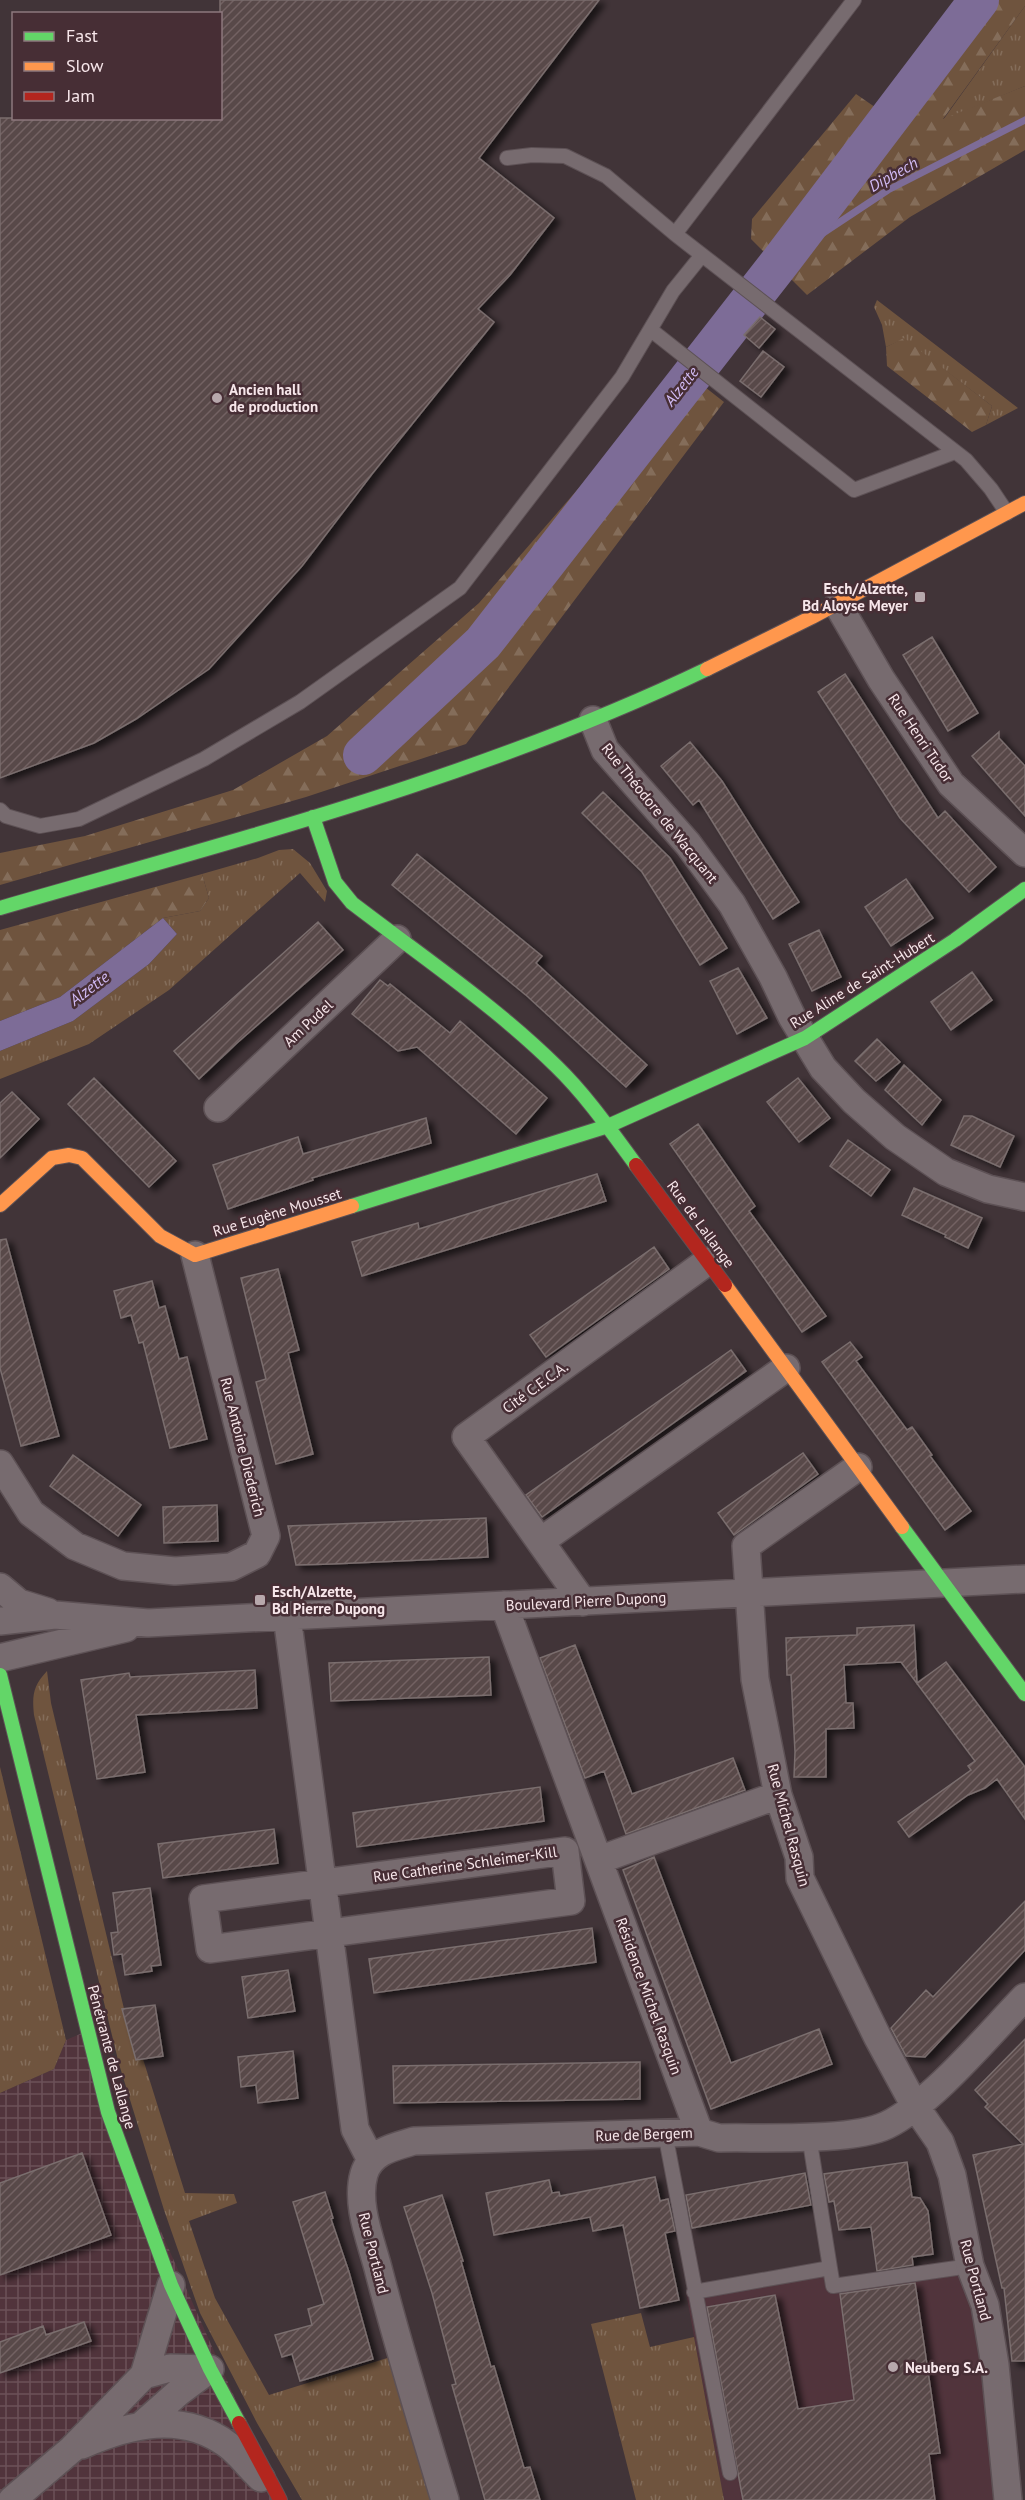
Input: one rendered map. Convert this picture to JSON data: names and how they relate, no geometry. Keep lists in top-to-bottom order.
{
  "streets": {
    "street": [
      "Rue Henri Tudor",
      "Rue Théodore de Wacquant",
      "Rue Aline de Saint-Hubert",
      "Am Pudel",
      "Rue Eugène Mousset",
      "Rue de Lallange",
      "Cité C.E.C.A.",
      "Rue Antoine Diederich",
      "Boulevard Pierre Dupong",
      "Rue Michel Rasquin",
      "Rue Catherine Schleimer-Kill",
      "Résidence Michel Rasquin",
      "Pénétrante de Lallange",
      "Rue de Bergem",
      "Rue Portland"
    ]
  },
  "crossings": [
    ["Rue Théodore de Wacquant", "Rue Aline de Saint-Hubert"],
    ["Rue Aline de Saint-Hubert", "Rue Eugène Mousset"],
    ["Rue Aline de Saint-Hubert", "Rue de Lallange"],
    ["Am Pudel", "Rue de Lallange"],
    ["Rue Eugène Mousset", "Rue de Lallange"],
    ["Rue Eugène Mousset", "Rue Antoine Diederich"],
    ["Rue de Lallange", "Cité C.E.C.A."],
    ["Rue de Lallange", "Boulevard Pierre Dupong"],
    ["Rue de Lallange", "Rue Michel Rasquin"],
    ["Cité C.E.C.A.", "Boulevard Pierre Dupong"],
    ["Boulevard Pierre Dupong", "Rue Michel Rasquin"],
    ["Boulevard Pierre Dupong", "Résidence Michel Rasquin"],
    ["Rue Michel Rasquin", "Rue de Bergem"],
    ["Rue Michel Rasquin", "Rue Portland"],
    ["Résidence Michel Rasquin", "Rue de Bergem"],
    ["Rue de Bergem", "Rue Portland"]
  ],
  "water": ["Dipbech", "Alzette"],
  "places": {
    "other": ["Ancien hall de production", "Neuberg S.A."],
    "transit": ["Esch/Alzette, Bd Aloyse Meyer", "Esch/Alzette, Bd Pierre Dupong"]
  },
  "legend": ["Fast", "Slow", "Jam"]
}
